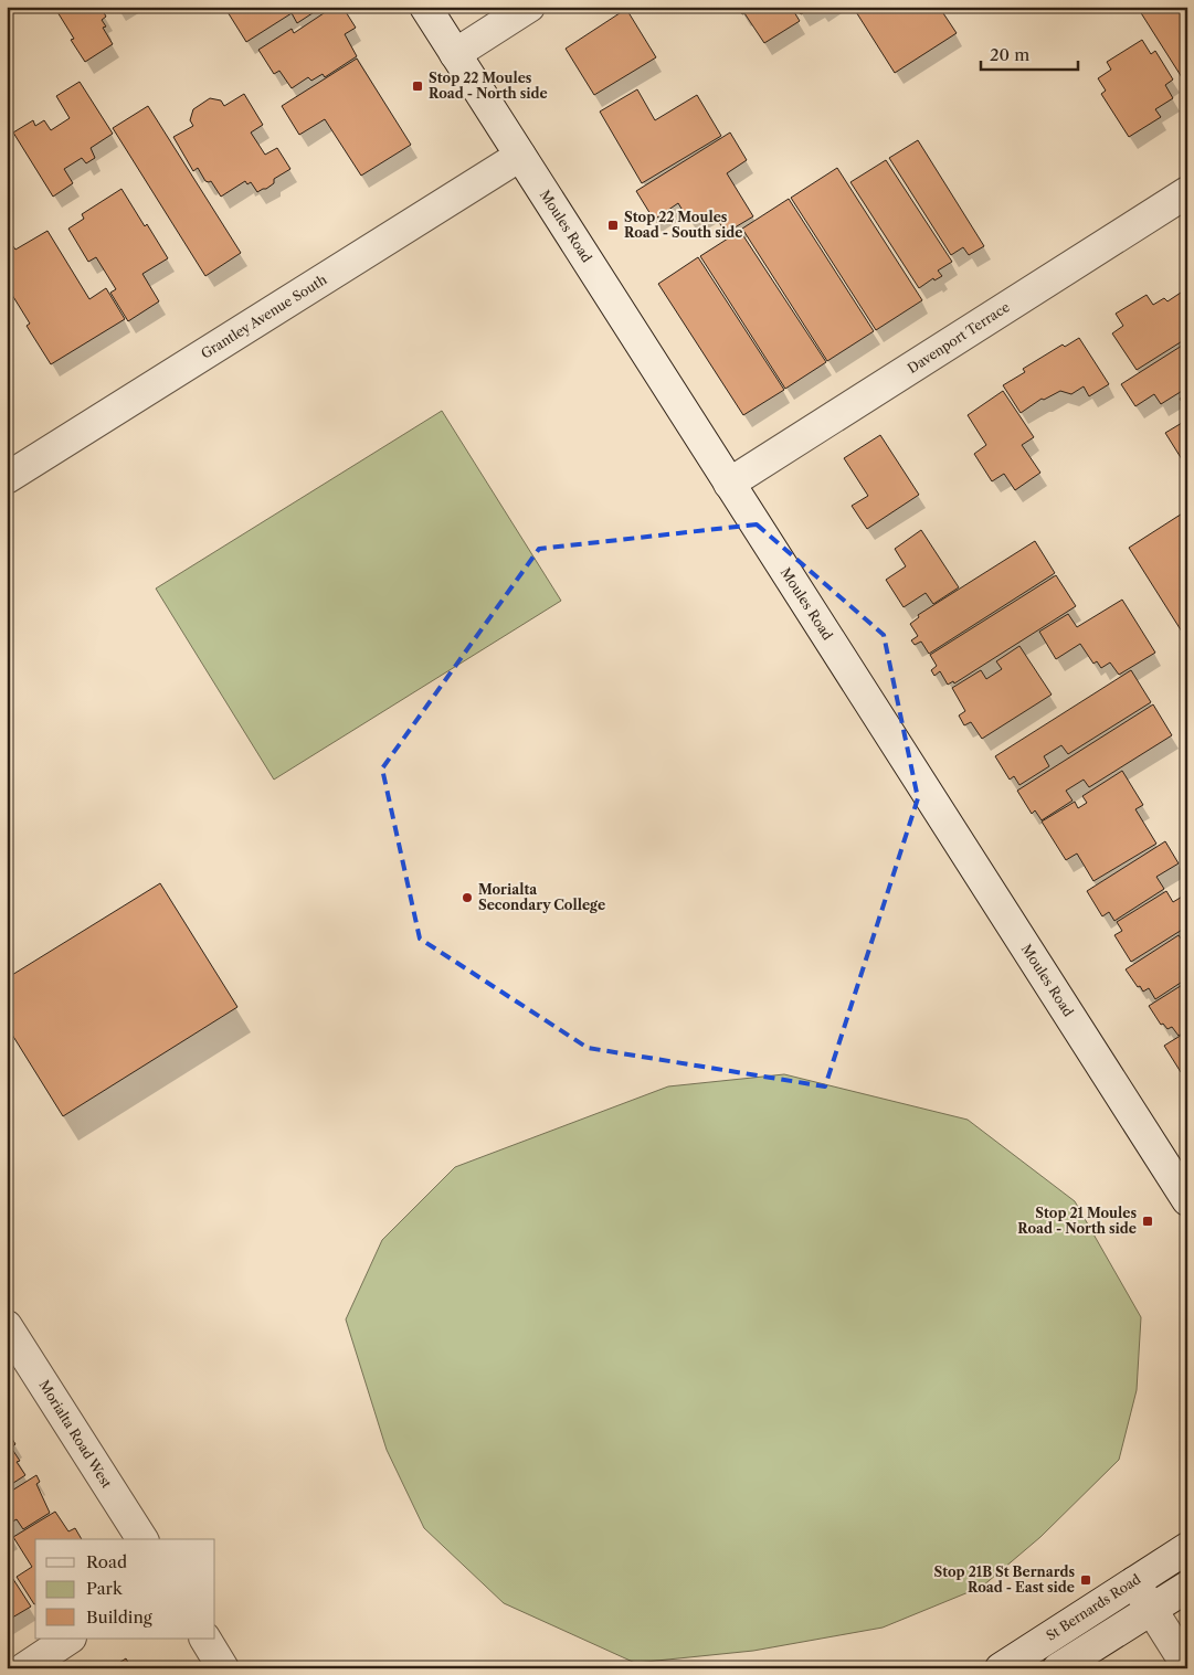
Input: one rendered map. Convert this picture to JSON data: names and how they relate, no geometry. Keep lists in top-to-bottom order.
{
  "streets": {
    "main road": [
      "Moules Road",
      "Grantley Avenue South",
      "Davenport Terrace",
      "Morialta Road West",
      "St Bernards Road"
    ]
  },
  "crossings": [
    ["Moules Road", "Grantley Avenue South"],
    ["Moules Road", "Davenport Terrace"]
  ],
  "places": {
    "transit": [
      "Stop 22 Moules Road - North side",
      "Stop 22 Moules Road - South side",
      "Stop 21 Moules Road - North side",
      "Stop 21B St Bernards Road - East side"
    ],
    "other": ["Morialta Secondary College"]
  },
  "legend": ["Road", "Park", "Building"],
  "scale_bar": "20 m"
}
